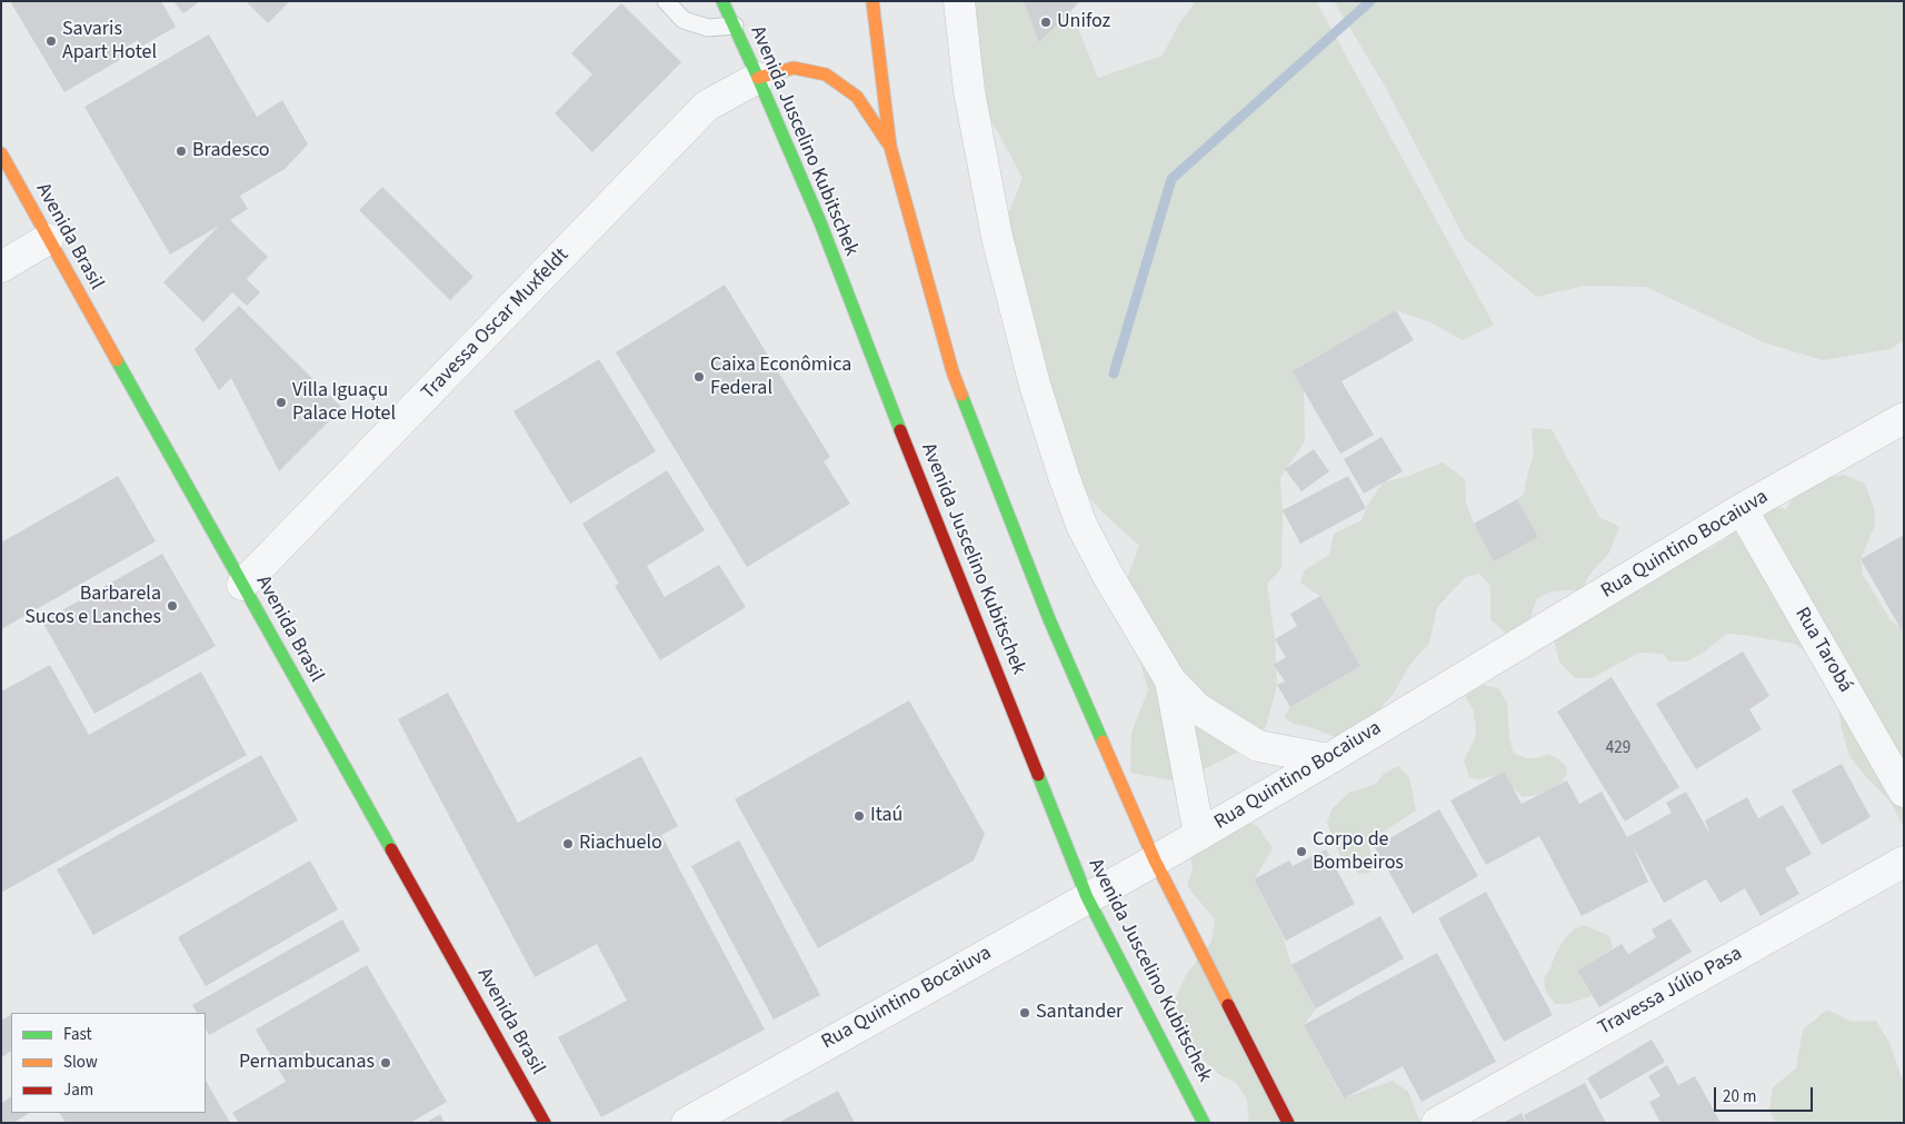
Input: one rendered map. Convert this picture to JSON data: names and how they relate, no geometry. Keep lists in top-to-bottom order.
{
  "streets": {
    "main road": ["Avenida Juscelino Kubitschek", "Avenida Brasil"],
    "street": [
      "Travessa Oscar Muxfeldt",
      "Rua Quintino Bocaiuva",
      "Rua Tarobá",
      "Travessa Júlio Pasa"
    ]
  },
  "crossings": [
    ["Avenida Juscelino Kubitschek", "Travessa Oscar Muxfeldt"],
    ["Avenida Juscelino Kubitschek", "Rua Quintino Bocaiuva"],
    ["Avenida Brasil", "Travessa Oscar Muxfeldt"],
    ["Rua Quintino Bocaiuva", "Rua Tarobá"]
  ],
  "places": [
    "Unifoz",
    "Savaris Apart Hotel",
    "Bradesco",
    "Caixa Econômica Federal",
    "Villa Iguaçu Palace Hotel",
    "Barbarela Sucos e Lanches",
    "Itaú",
    "Riachuelo",
    "Corpo de Bombeiros",
    "Santander",
    "Pernambucanas"
  ],
  "house_numbers": ["429"],
  "legend": ["Fast", "Slow", "Jam"],
  "scale_bar": "20 m"
}
